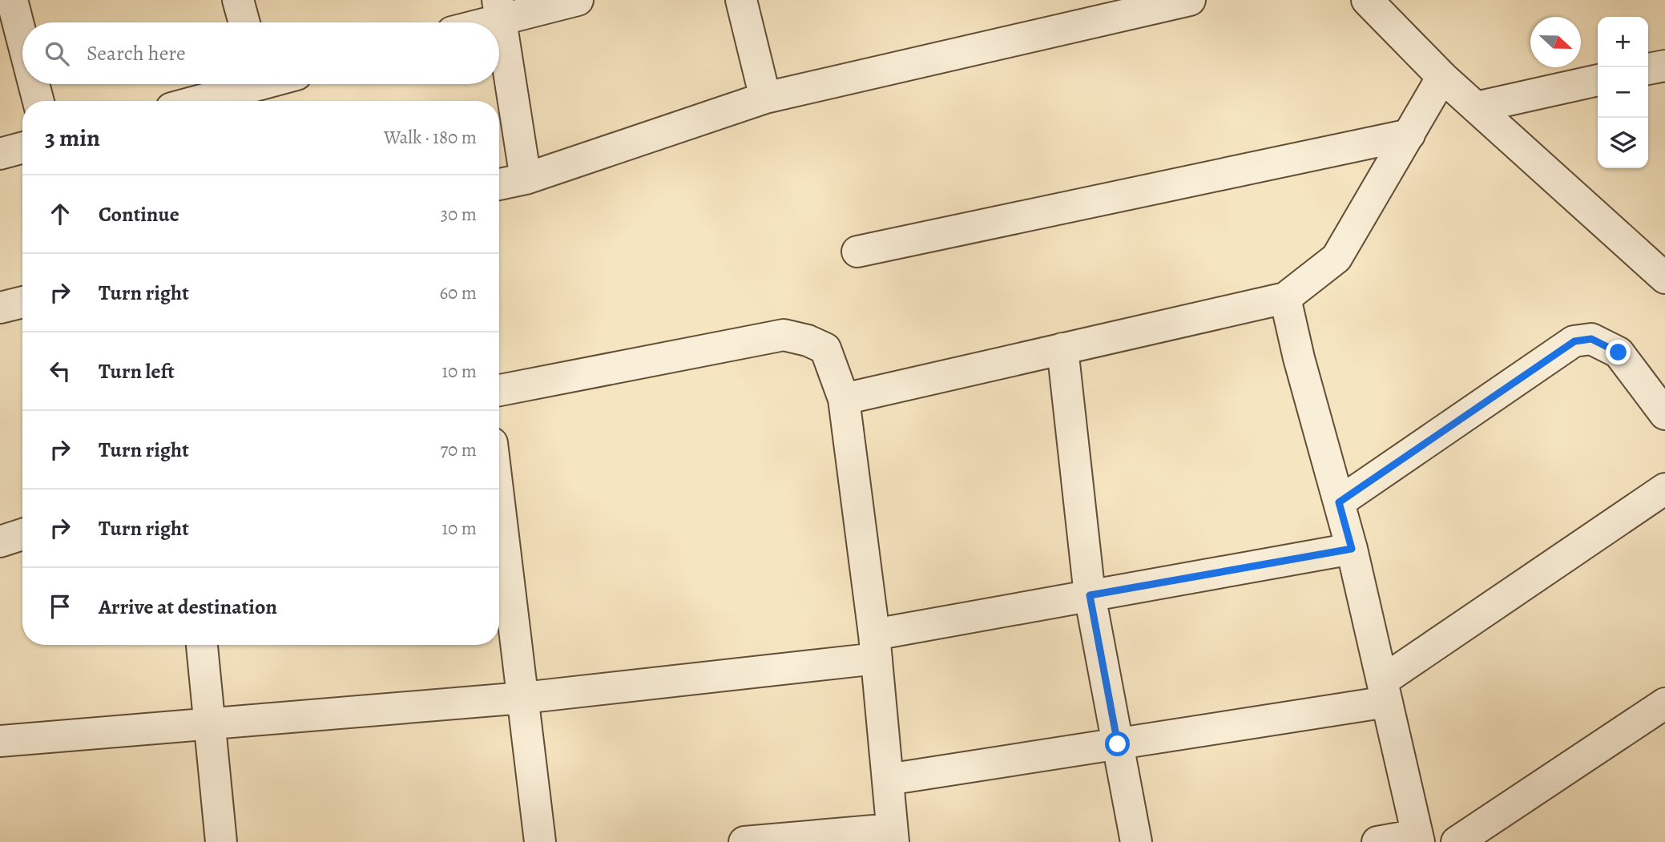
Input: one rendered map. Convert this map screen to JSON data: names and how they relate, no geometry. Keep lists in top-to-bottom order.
{
  "north": "right",
  "page": {
    "map_buttons": ["+", "−"],
    "search": "Search here",
    "heading": ["3 min", "Walk · 180 m"],
    "list": [
      ["Continue", "30 m"],
      ["Turn right", "60 m"],
      ["Turn left", "10 m"],
      ["Turn right", "70 m"],
      ["Turn right", "10 m"],
      "Arrive at destination"
    ]
  }
}
